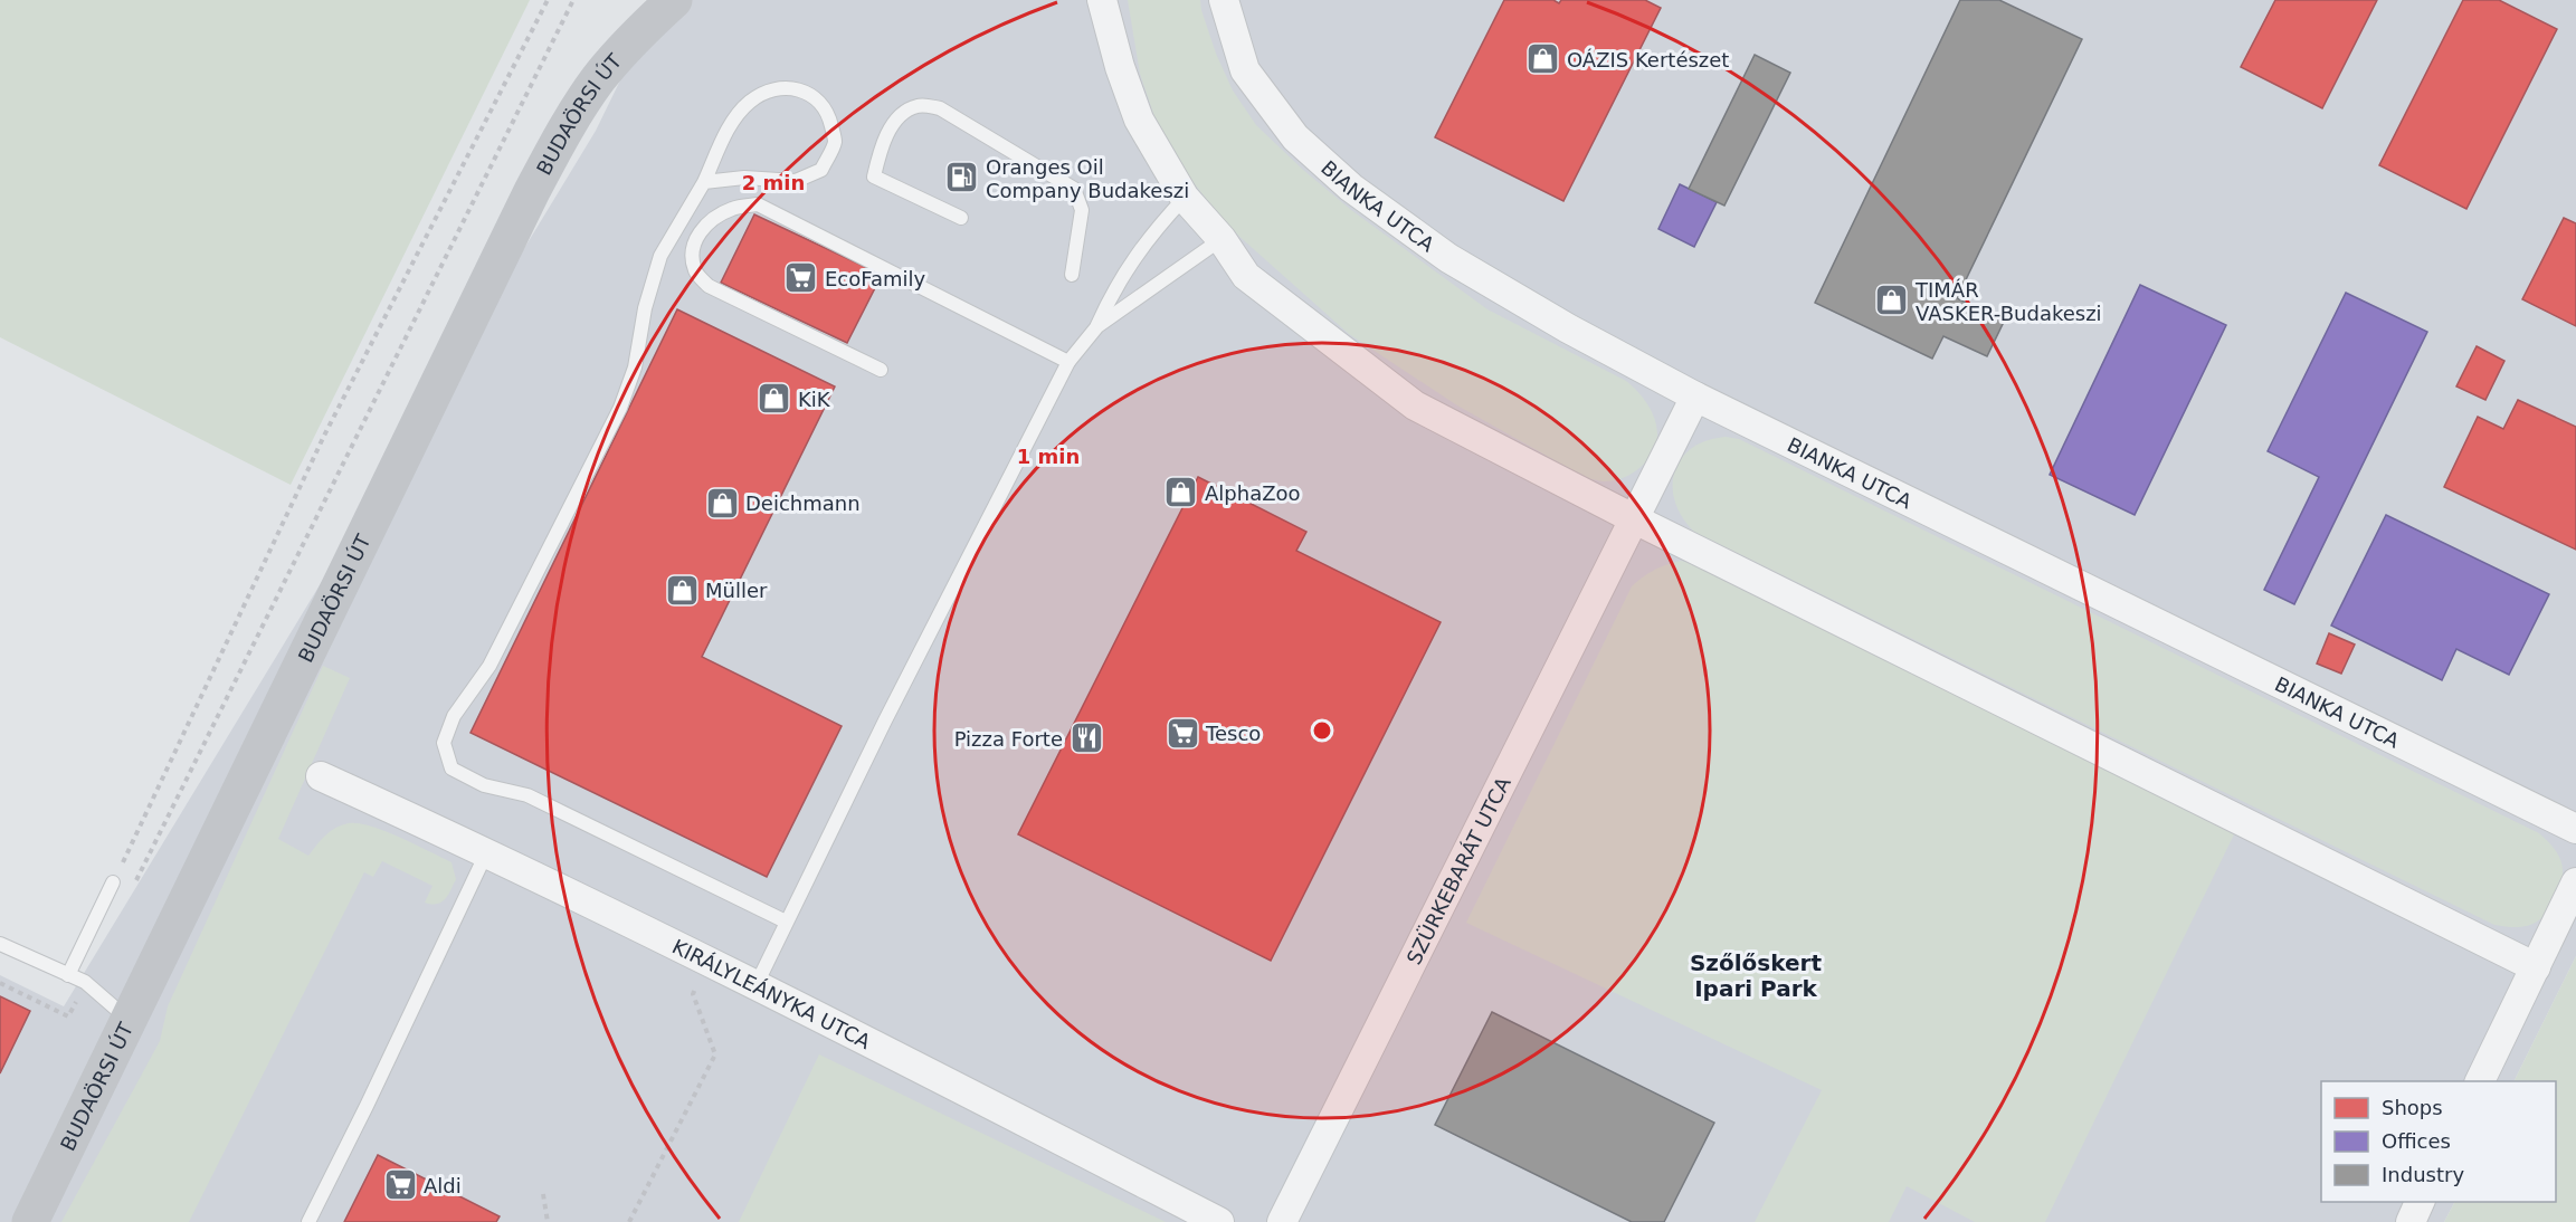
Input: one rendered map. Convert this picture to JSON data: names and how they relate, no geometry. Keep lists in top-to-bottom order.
{
  "streets": {
    "main road": ["BUDAÖRSI ÚT"],
    "street": ["BIANKA UTCA", "SZÜRKEBARÁT UTCA", "KIRÁLYLEÁNYKA UTCA"]
  },
  "crossings": [
    ["BIANKA UTCA", "SZÜRKEBARÁT UTCA"]
  ],
  "districts": ["Szőlőskert Ipari Park"],
  "places": {
    "shop": [
      "OÁZIS Kertészet",
      "TIMÁR VASKER-Budakeszi",
      "KiK",
      "AlphaZoo",
      "Deichmann",
      "Müller"
    ],
    "fuel station": ["Oranges Oil Company Budakeszi"],
    "supermarket": ["EcoFamily", "Tesco", "Aldi"],
    "restaurant": ["Pizza Forte"]
  },
  "legend": ["Shops", "Offices", "Industry"],
  "rings": ["2 min", "1 min"]
}
